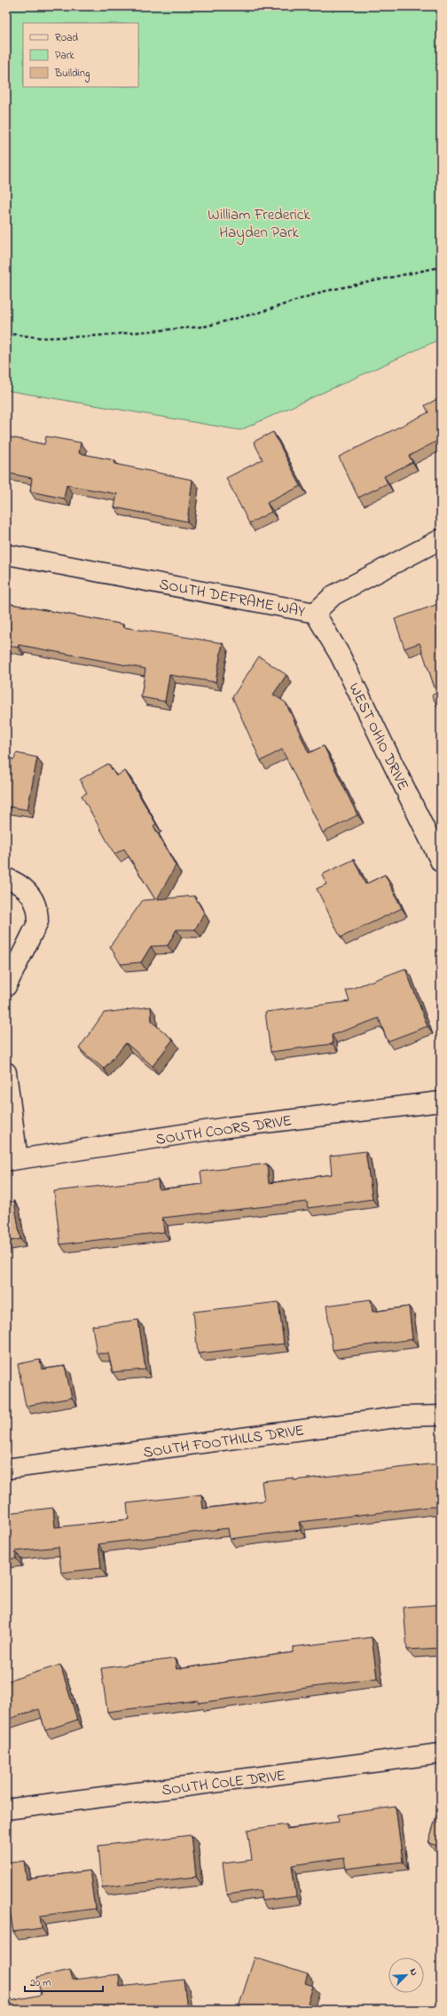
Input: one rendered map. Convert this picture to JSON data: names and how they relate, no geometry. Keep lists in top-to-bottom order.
{
  "streets": {
    "street": [
      "SOUTH DEFRAME WAY",
      "WEST OHIO DRIVE",
      "SOUTH COORS DRIVE",
      "SOUTH FOOTHILLS DRIVE",
      "SOUTH COLE DRIVE"
    ]
  },
  "crossings": [
    ["SOUTH DEFRAME WAY", "WEST OHIO DRIVE"]
  ],
  "parks": ["William Frederick Hayden Park"],
  "legend": ["Road", "Park", "Building"],
  "scale_bar": "20 m",
  "north": "top right"
}
